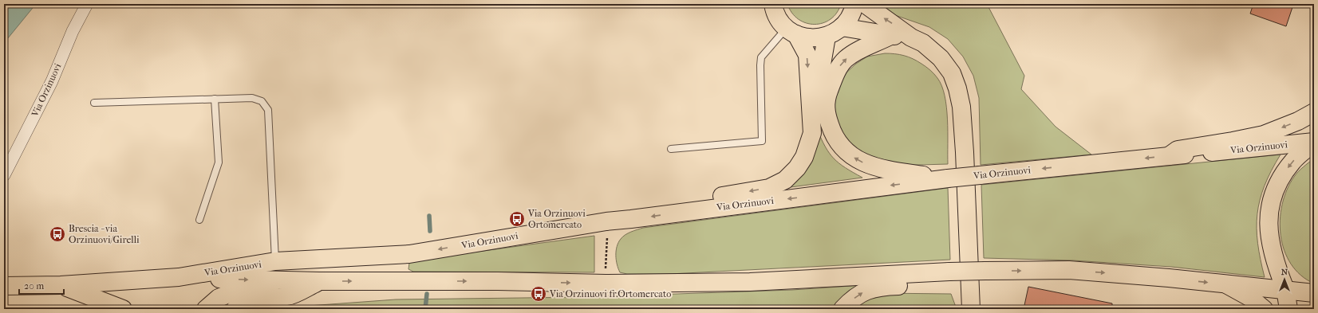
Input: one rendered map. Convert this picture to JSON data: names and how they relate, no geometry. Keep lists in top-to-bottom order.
{
  "streets": {
    "main road": ["Via Orzinuovi"]
  },
  "places": {
    "bus stop": ["Via Orzinuovi Ortomercato", "Brescia - via Orzinuovi/Girelli", "Via Orzinuovi fr.Ortomercato"]
  },
  "scale_bar": "20 m",
  "north": "top"
}
